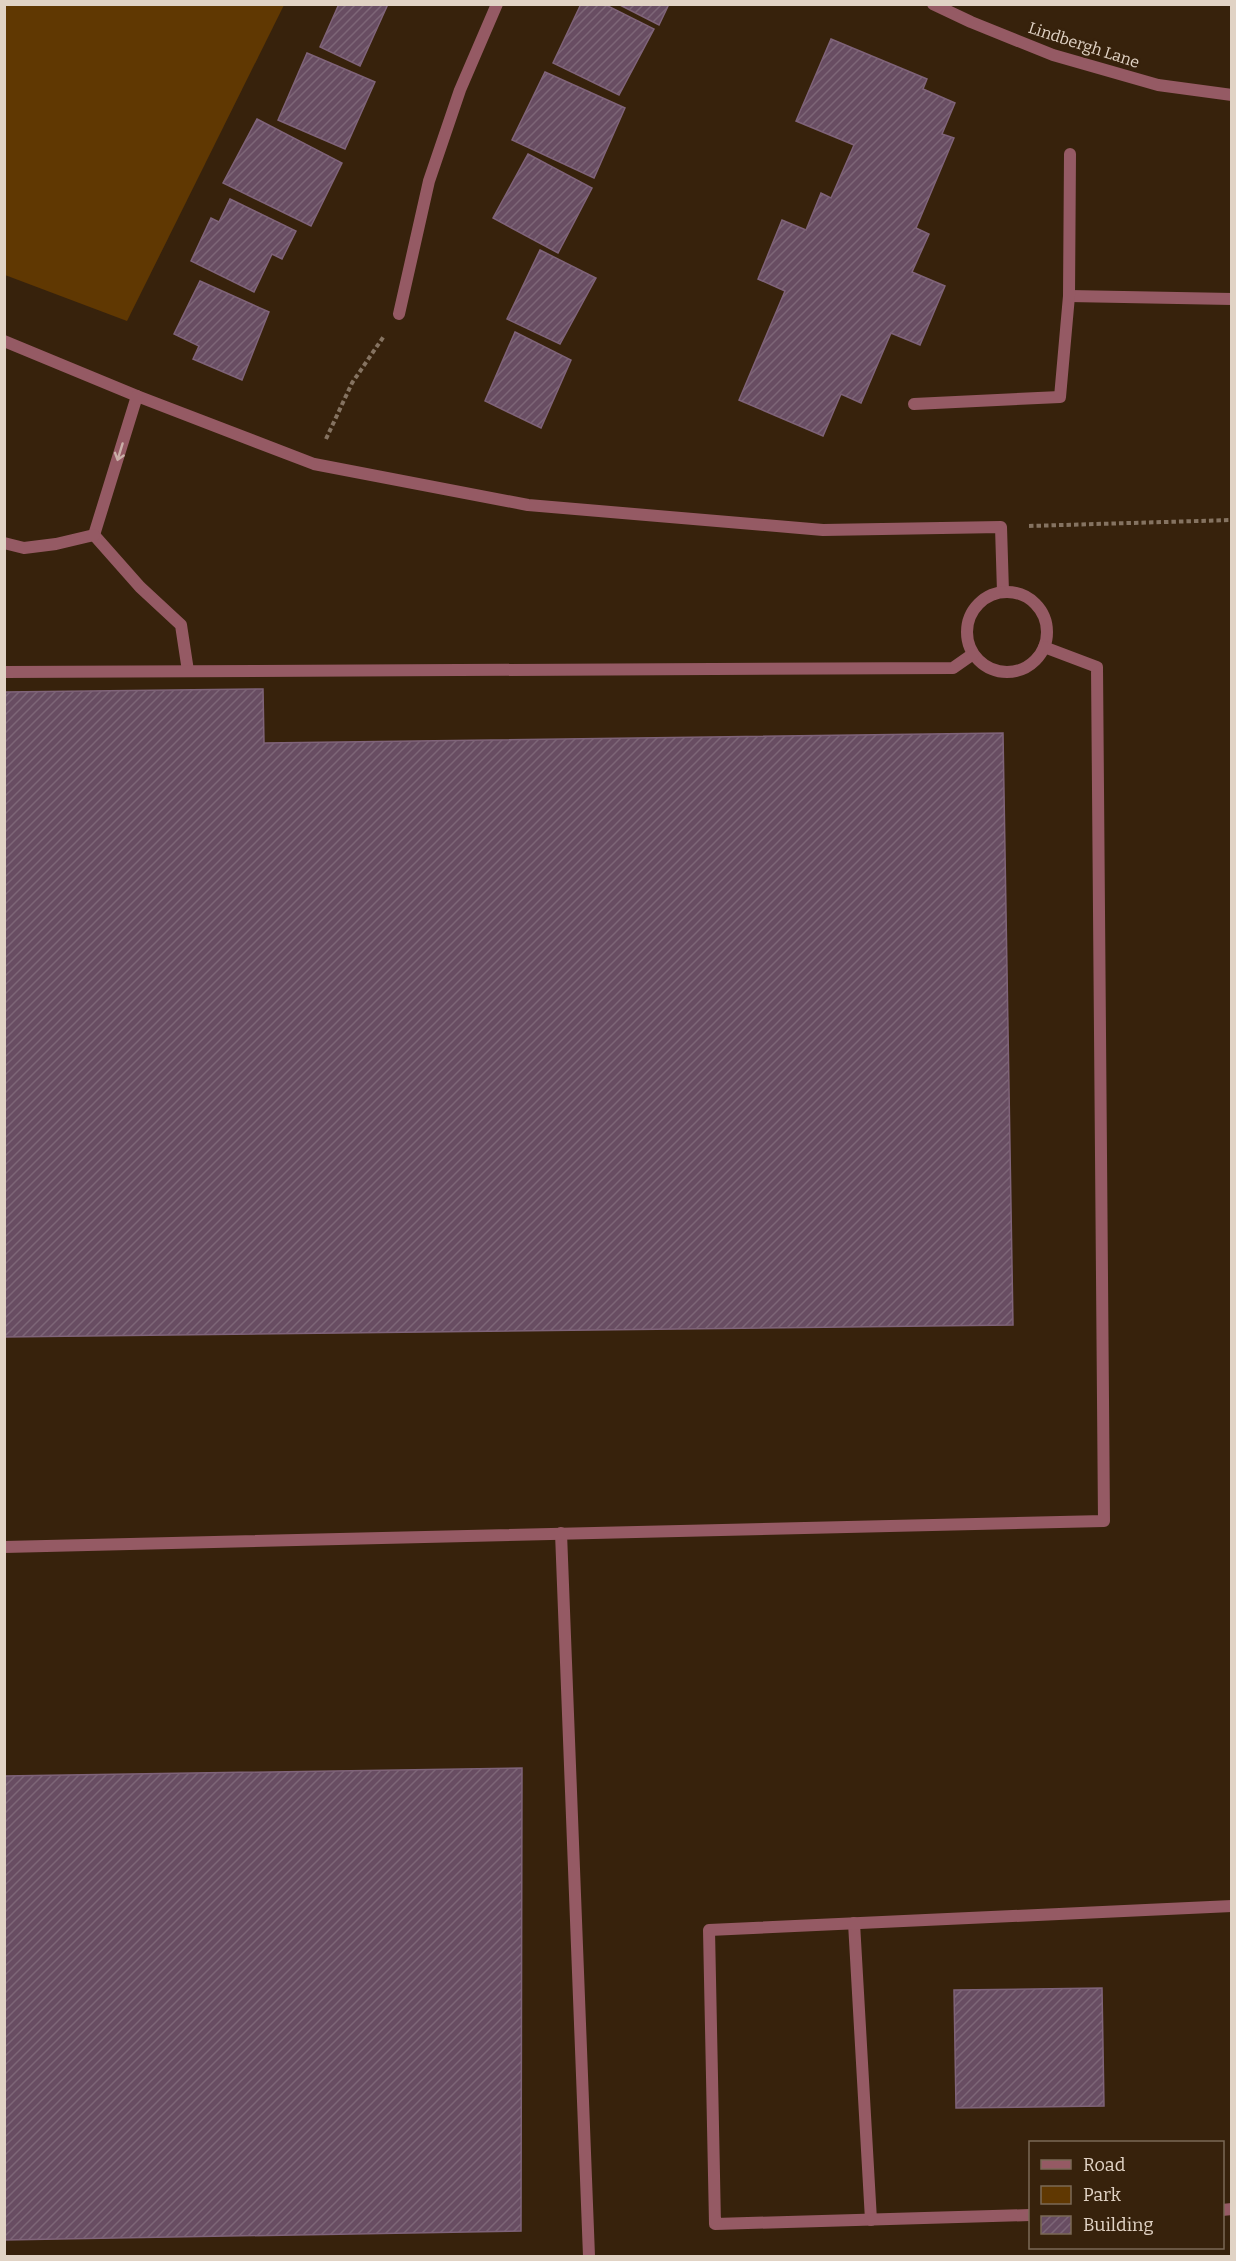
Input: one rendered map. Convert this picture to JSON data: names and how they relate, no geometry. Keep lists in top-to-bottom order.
{
  "streets": {
    "street": ["Lindbergh Lane"]
  },
  "legend": ["Road", "Park", "Building"]
}
